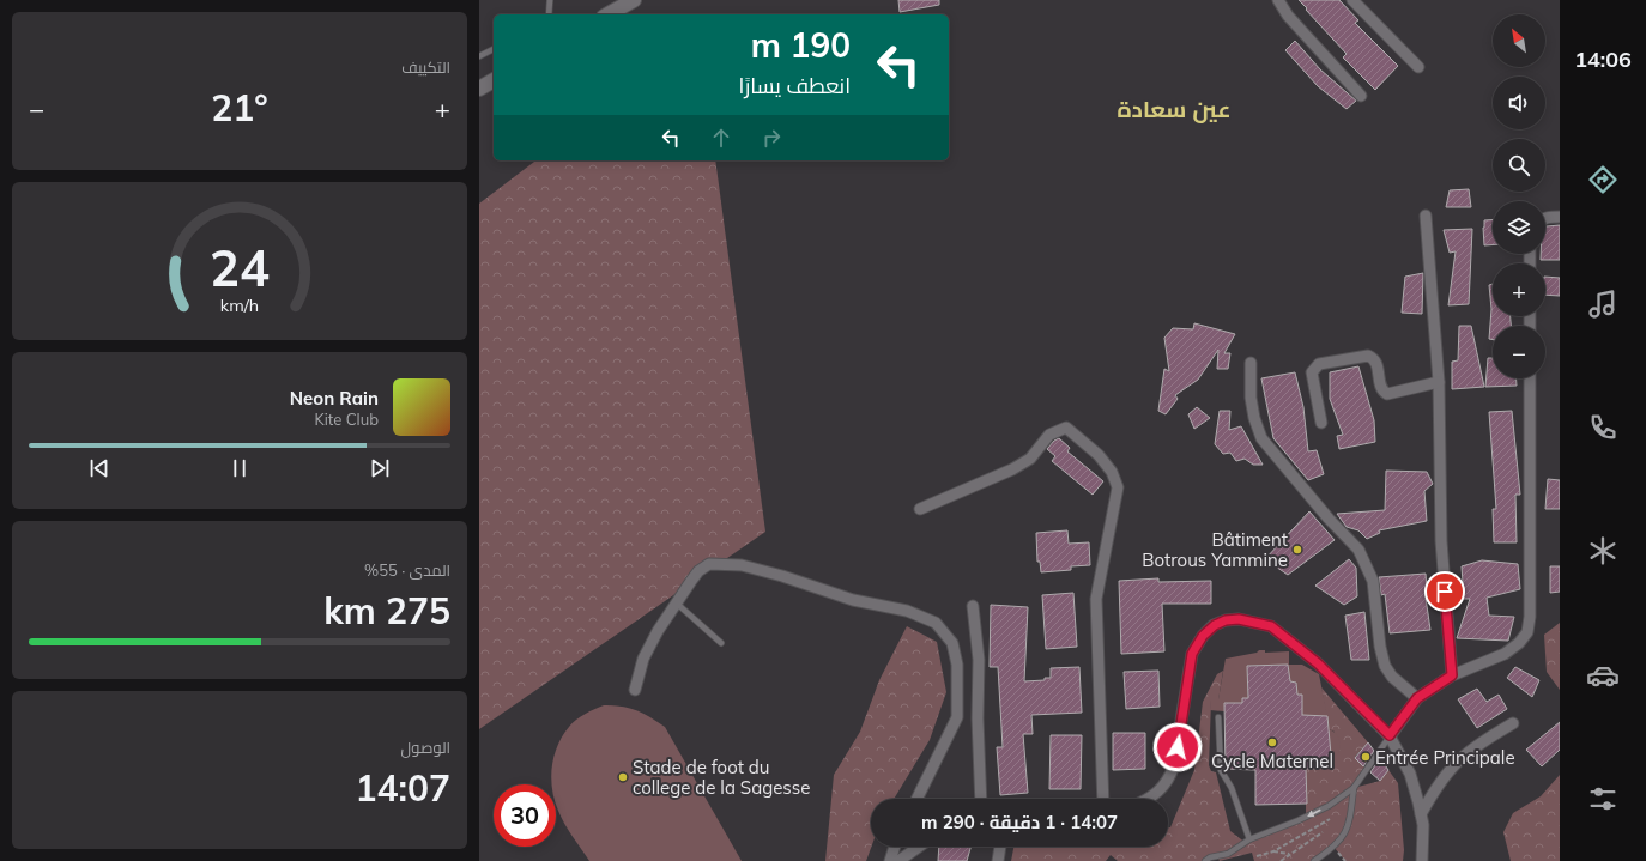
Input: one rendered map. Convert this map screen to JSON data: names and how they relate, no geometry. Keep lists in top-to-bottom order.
{
  "districts": ["عين سعادة"],
  "places": [
    "Bâtiment Botrous Yammine",
    "Cycle Maternel",
    "Entrée Principale",
    "Stade de foot du college de la Sagesse"
  ],
  "north": "top left",
  "page": {
    "tabs": "14:06",
    "tile": [
      "التكييف",
      ["المدى · 55%", "275 km"],
      ["الوصول", "14:07"]
    ],
    "map_buttons": ["+", "−"],
    "turn": ["190 m", "انعطف يسارًا"],
    "heat": ["−", "21°", "+"],
    "song": ["Neon Rain", "Kite Club"],
    "limit": "30",
    "trip": "14:07 · 1 دقيقة · 290 m",
    "gauge": ["24", "km/h"]
  }
}
